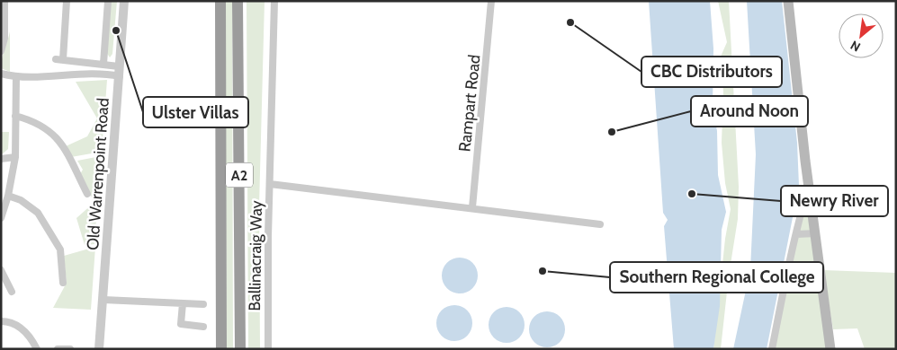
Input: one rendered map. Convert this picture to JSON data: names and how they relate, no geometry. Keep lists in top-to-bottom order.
{
  "streets": {
    "highway": ["A2"],
    "street": ["Rampart Road", "Old Warrenpoint Road", "Ballinacraig Way"]
  },
  "places": [
    "CBC Distributors",
    "Ulster Villas",
    "Around Noon",
    "Newry River",
    "Southern Regional College"
  ],
  "north": "bottom left"
}
